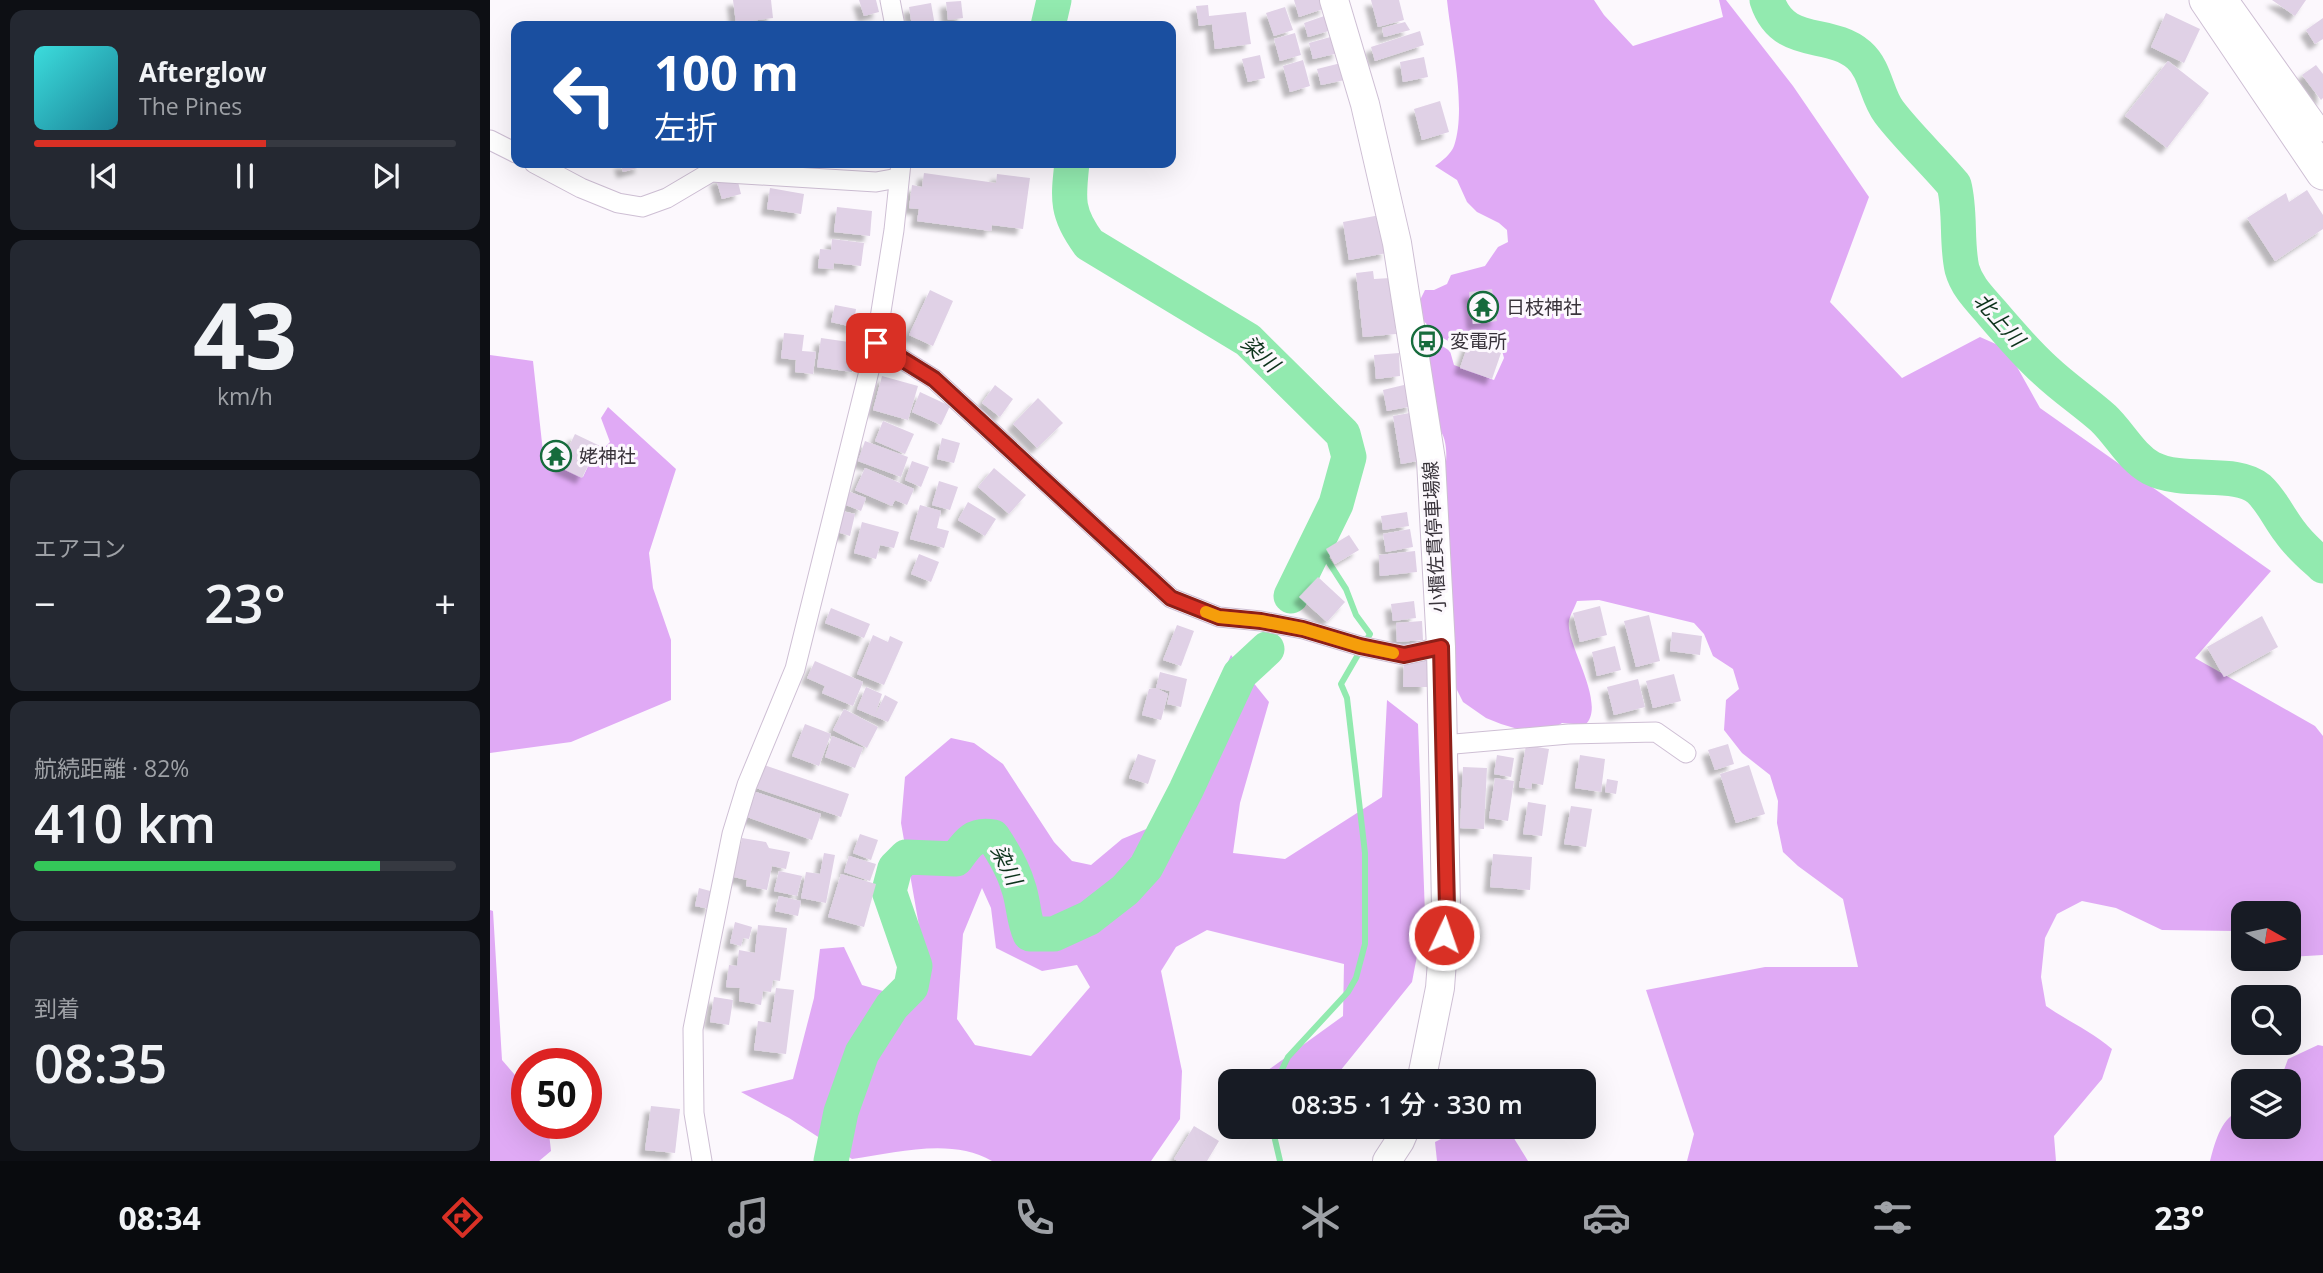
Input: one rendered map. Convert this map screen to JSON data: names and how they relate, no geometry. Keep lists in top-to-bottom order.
{
  "streets": {
    "main road": ["小櫃佐貫停車場線"]
  },
  "water": ["北上川", "染川"],
  "places": {
    "temple": ["日枝神社", "姥神社"],
    "bus stop": ["変電所"]
  },
  "north": "right",
  "page": {
    "turn": ["100 m", "左折"],
    "song": ["Afterglow", "The Pines"],
    "tile": [
      ["43", "km/h"],
      "エアコン",
      ["航続距離 · 82%", "410 km"],
      ["到着", "08:35"]
    ],
    "heat": ["−", "23°", "+"],
    "limit": "50",
    "trip": "08:35 · 1 分 · 330 m",
    "tabs": ["08:34", "23°"]
  }
}
